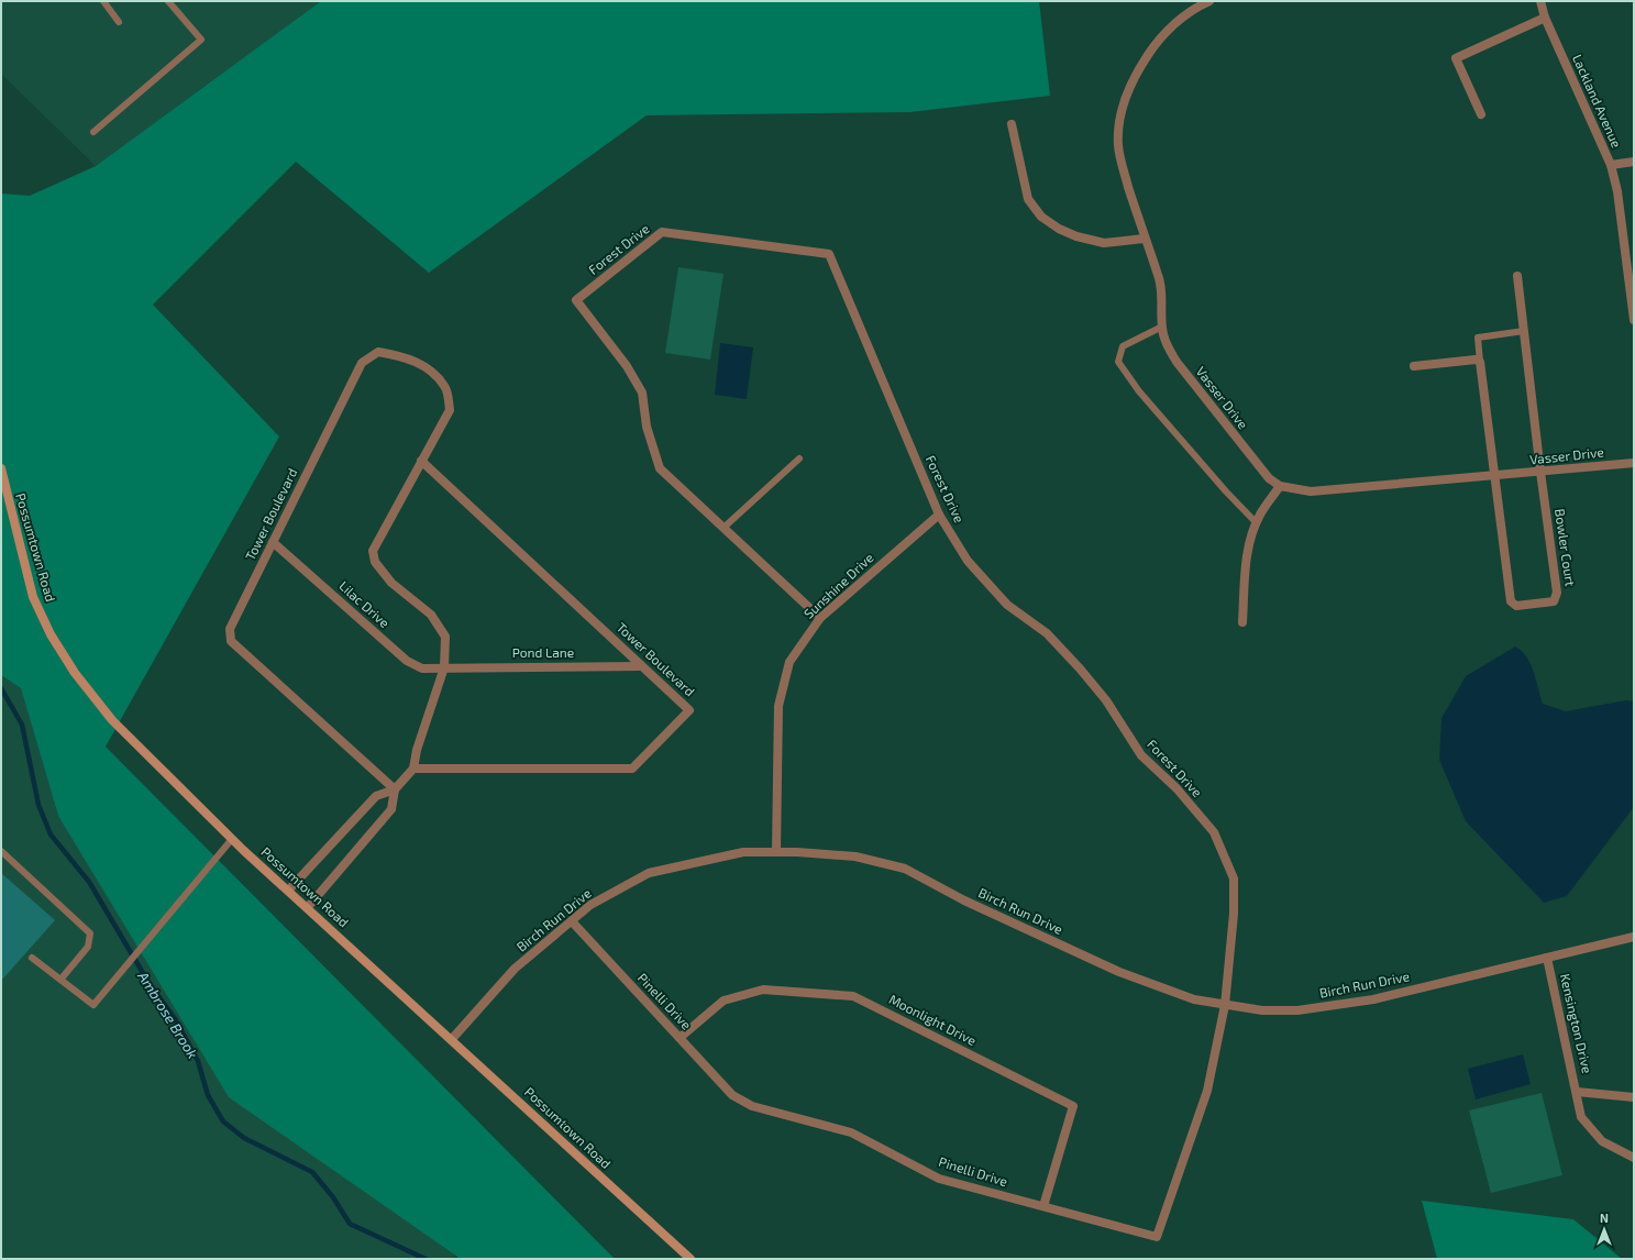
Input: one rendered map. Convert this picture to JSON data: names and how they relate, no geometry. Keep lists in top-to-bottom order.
{
  "streets": {
    "main road": ["Possumtown Road"],
    "street": [
      "Lackland Avenue",
      "Forest Drive",
      "Vasser Drive",
      "Tower Boulevard",
      "Bowler Court",
      "Sunshine Drive",
      "Lilac Drive",
      "Pond Lane",
      "Birch Run Drive",
      "Pinelli Drive",
      "Moonlight Drive",
      "Kensington Drive"
    ]
  },
  "crossings": [
    ["Forest Drive", "Sunshine Drive"],
    ["Forest Drive", "Birch Run Drive"],
    ["Forest Drive", "Pinelli Drive"],
    ["Vasser Drive", "Bowler Court"],
    ["Tower Boulevard", "Possumtown Road"],
    ["Tower Boulevard", "Lilac Drive"],
    ["Tower Boulevard", "Pond Lane"],
    ["Possumtown Road", "Birch Run Drive"],
    ["Sunshine Drive", "Birch Run Drive"],
    ["Lilac Drive", "Pond Lane"],
    ["Birch Run Drive", "Pinelli Drive"],
    ["Birch Run Drive", "Kensington Drive"],
    ["Pinelli Drive", "Moonlight Drive"]
  ],
  "water": ["Ambrose Brook"],
  "north": "top"
}
